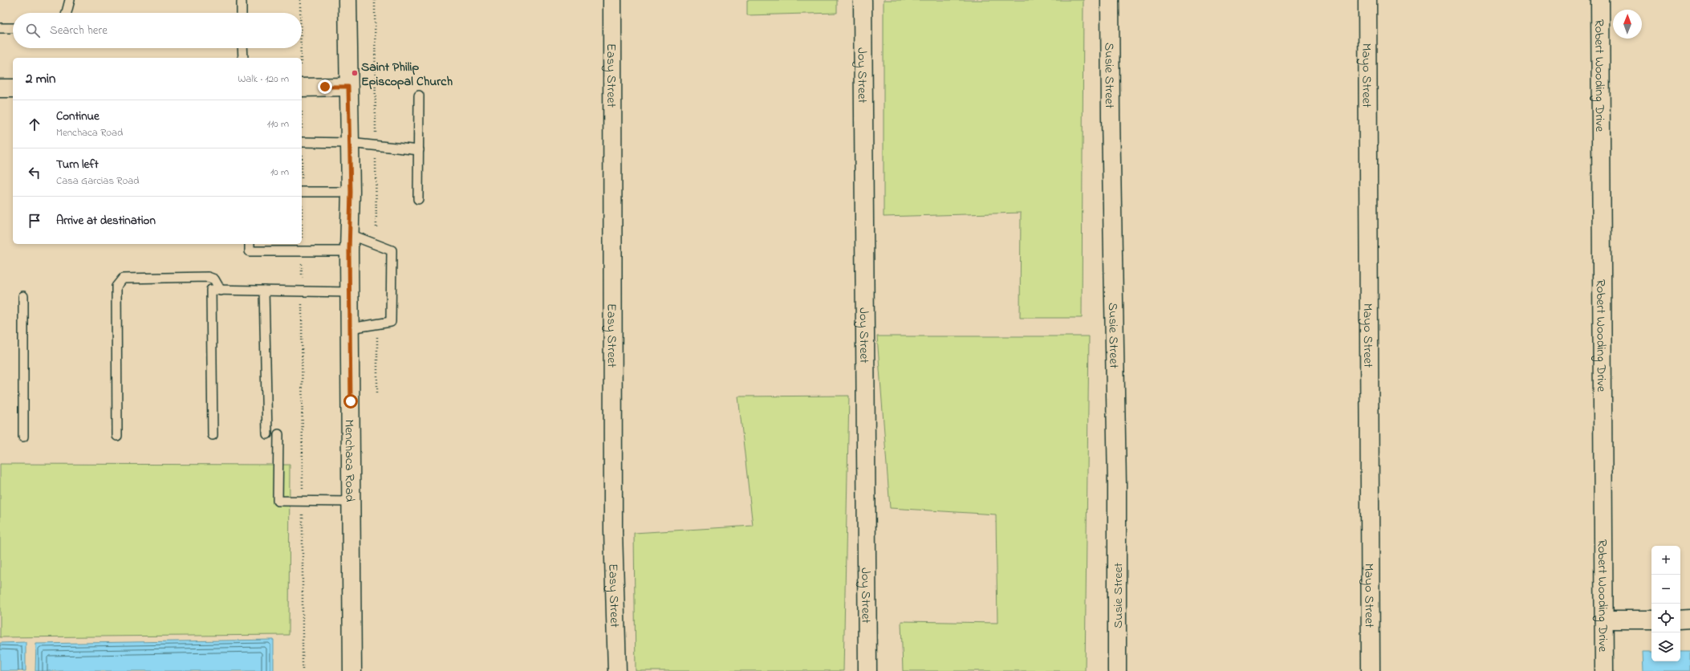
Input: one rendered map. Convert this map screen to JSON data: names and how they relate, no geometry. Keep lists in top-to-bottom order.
{
  "streets": {
    "street": [
      "Easy Street",
      "Joy Street",
      "Susie Street",
      "Mayo Street",
      "Robert Wooding Drive",
      "Menchaca Road"
    ]
  },
  "places": ["Saint Philip Episcopal Church"],
  "north": "top",
  "page": {
    "search": "Search here",
    "heading": ["2 min", "Walk · 120 m"],
    "list": [
      ["Continue", "Menchaca Road", "110 m"],
      ["Turn left", "Casa Garcias Road", "10 m"],
      "Arrive at destination"
    ],
    "map_buttons": ["+", "−"]
  }
}
